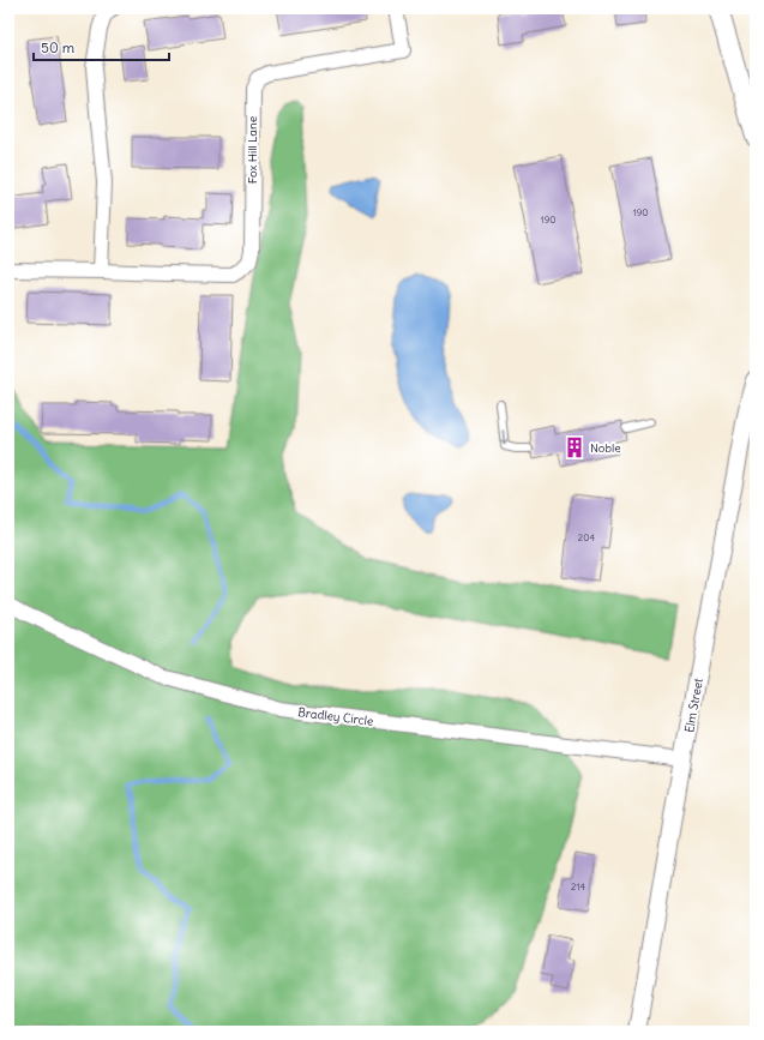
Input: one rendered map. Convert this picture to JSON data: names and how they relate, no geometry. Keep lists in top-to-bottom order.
{
  "streets": {
    "street": ["Fox Hill Lane", "Elm Street", "Bradley Circle"]
  },
  "crossings": [
    ["Elm Street", "Bradley Circle"]
  ],
  "places": {
    "building": ["Noble"]
  },
  "house_numbers": [
    "190",
    "190",
    "204",
    "214"
  ],
  "scale_bar": "50 m"
}
